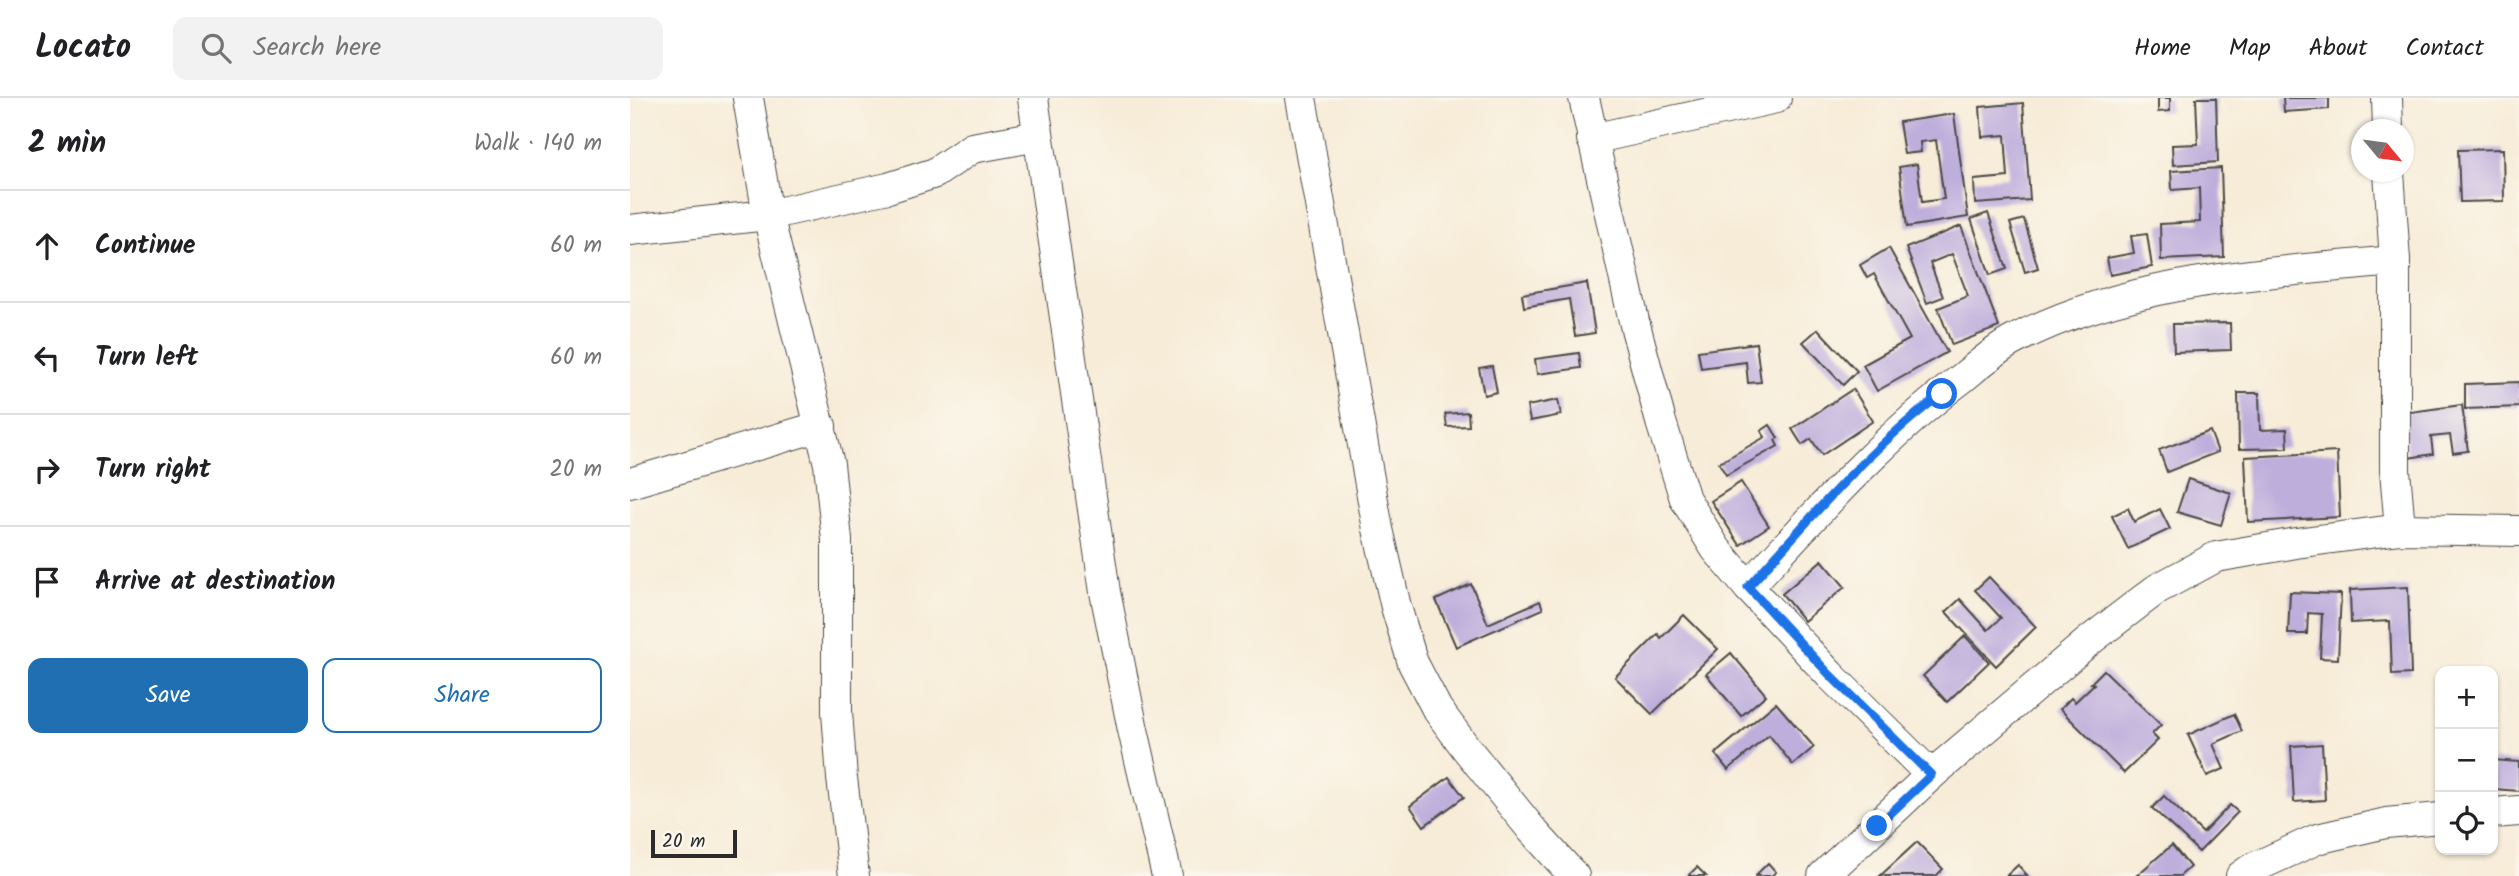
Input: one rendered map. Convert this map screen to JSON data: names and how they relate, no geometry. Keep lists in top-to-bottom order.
{
  "scale_bar": "20 m",
  "north": "bottom right",
  "page": {
    "header": "Locato",
    "search": "Search here",
    "nav": [
      "Home",
      "Map",
      "About",
      "Contact"
    ],
    "heading": ["2 min", "Walk · 140 m"],
    "list": [
      ["Continue", "60 m"],
      ["Turn left", "60 m"],
      ["Turn right", "20 m"],
      "Arrive at destination"
    ],
    "buttons": ["Save", "Share"],
    "map_buttons": ["+", "−"],
    "scale": "20 m"
  }
}
